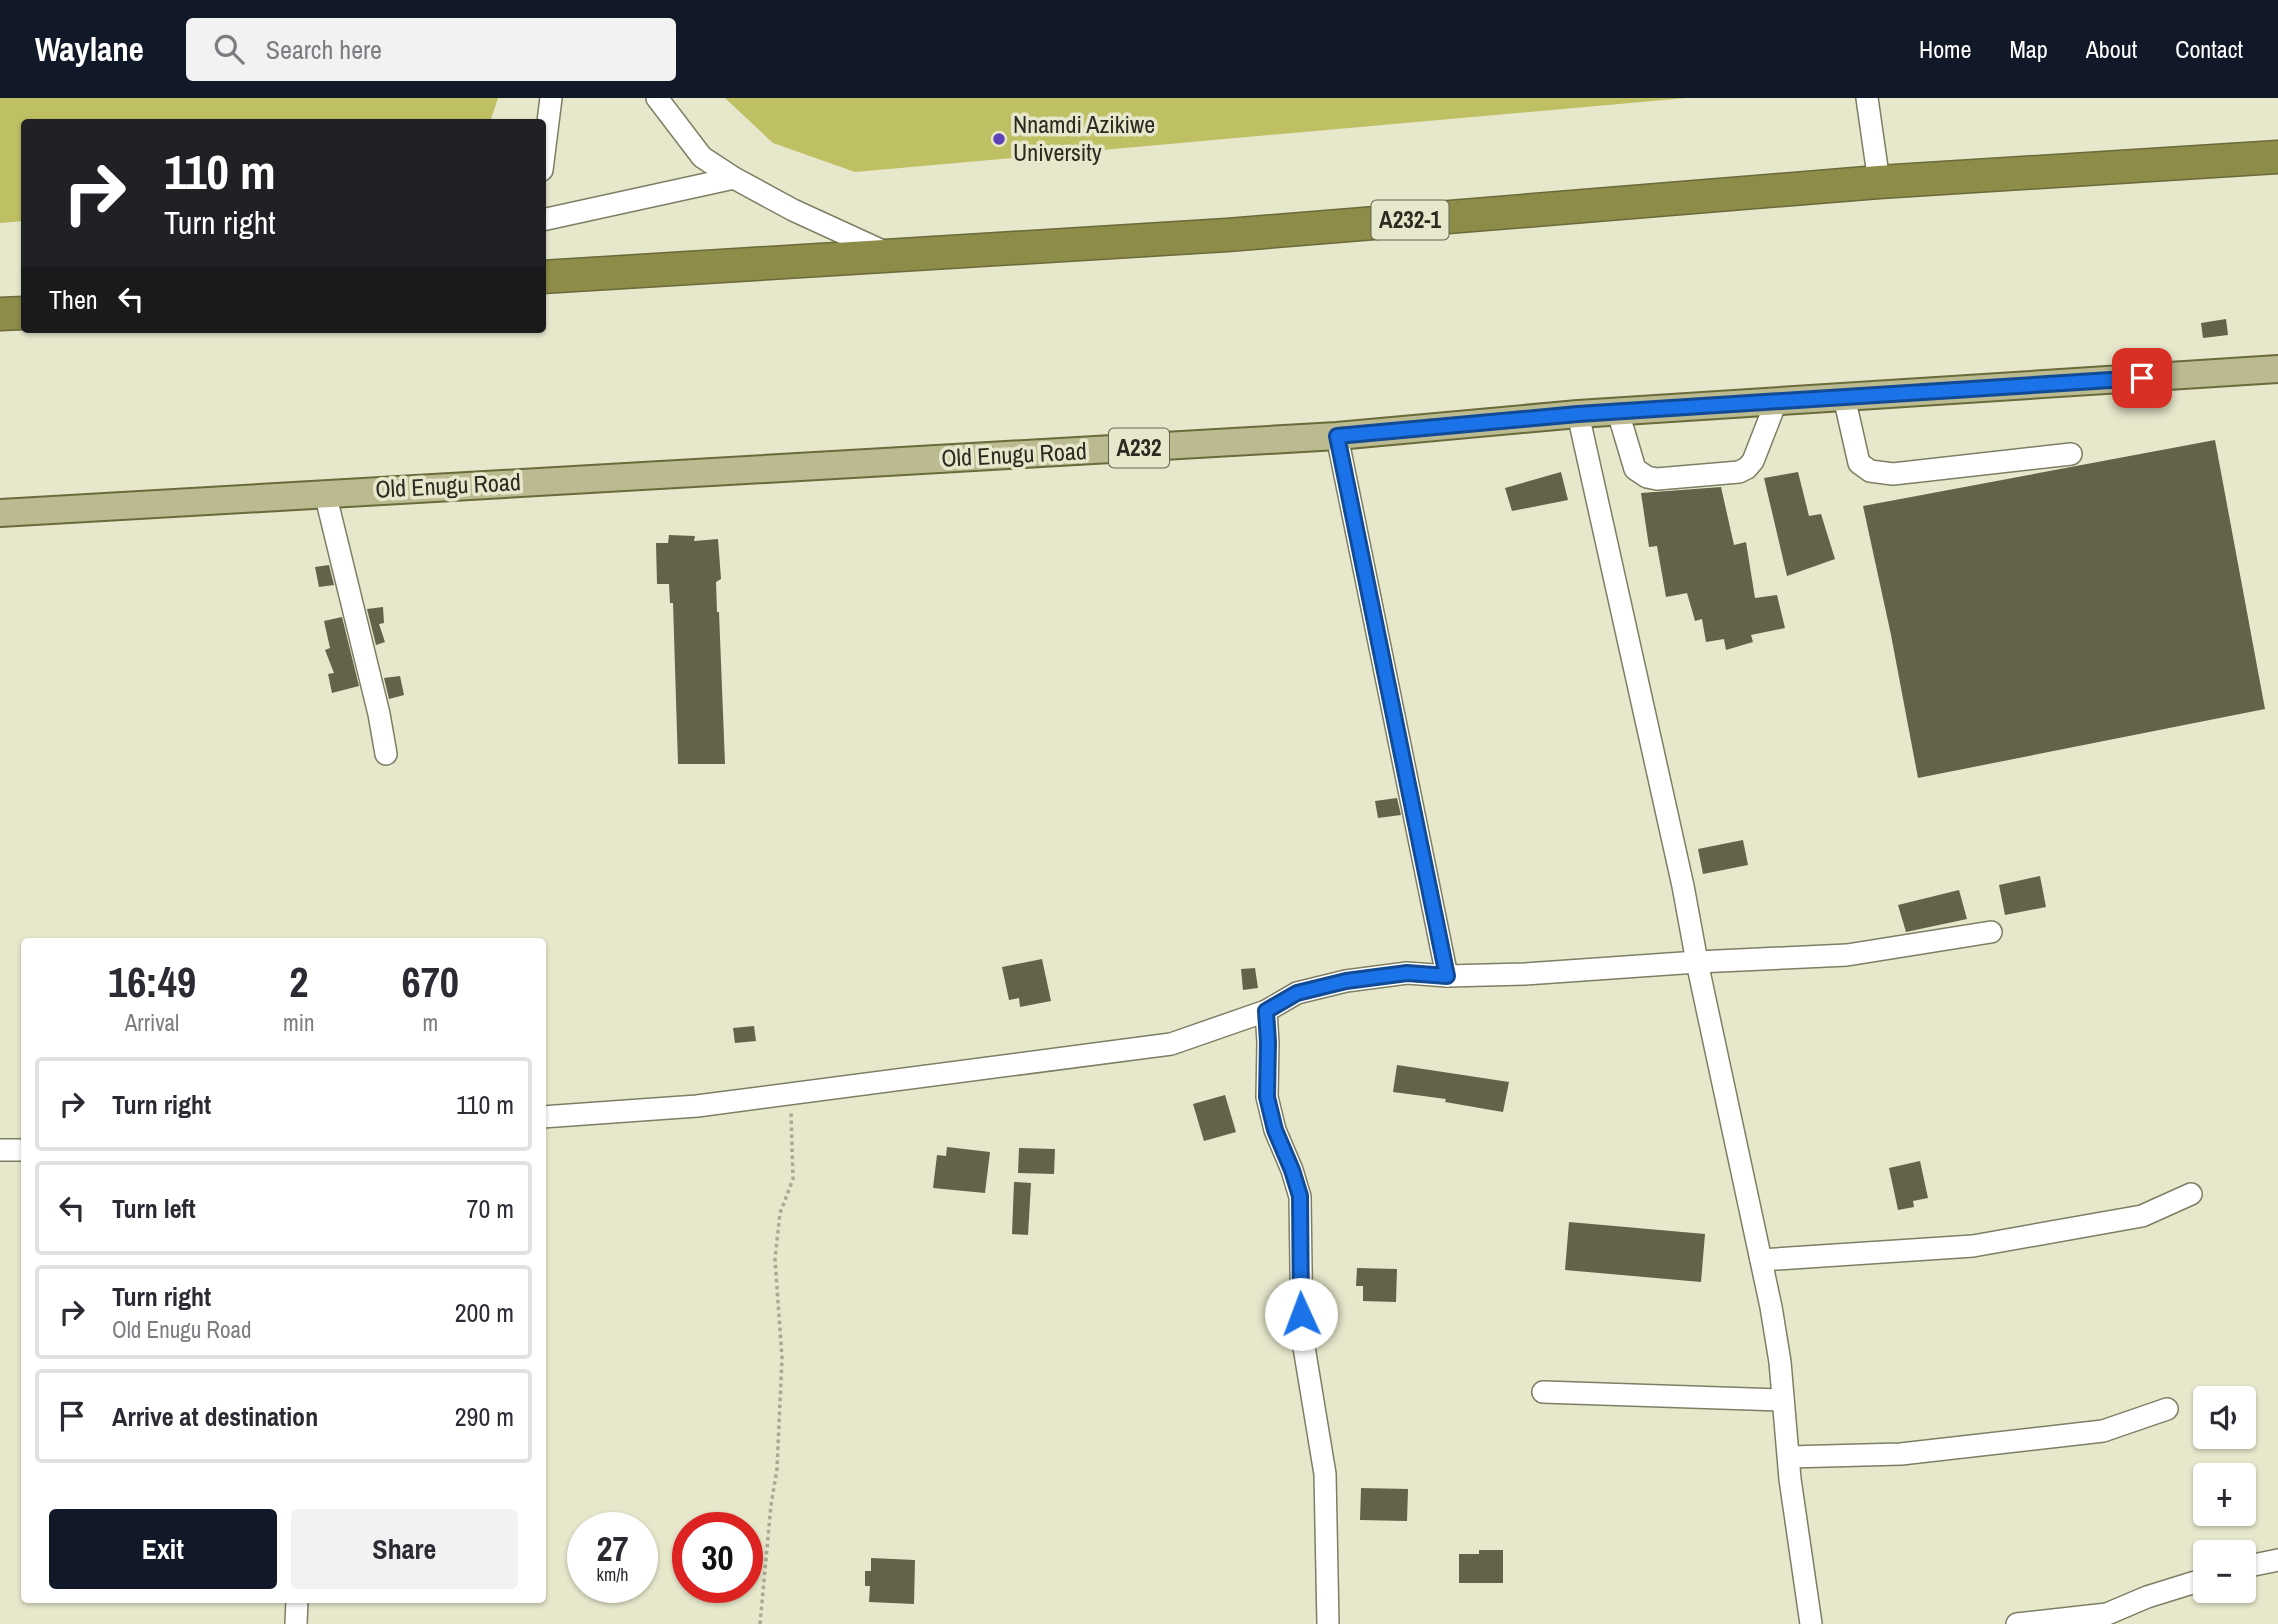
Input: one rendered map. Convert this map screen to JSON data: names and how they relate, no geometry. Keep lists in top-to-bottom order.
{
  "streets": {
    "highway": ["A232-1"],
    "main road": ["A232", "Old Enugu Road"]
  },
  "places": ["Nnamdi Azikiwe University"],
  "page": {
    "header": "Waylane",
    "search": "Search here",
    "nav": [
      "Home",
      "Map",
      "About",
      "Contact"
    ],
    "turn": ["110 m", "Turn right"],
    "then": "Then",
    "eta": [
      "16:49",
      "Arrival",
      "2",
      "min",
      "670",
      "m"
    ],
    "list": [
      {
        "name": "Turn right",
        "value": "110 m"
      },
      {
        "name": "Turn left",
        "value": "70 m"
      },
      {
        "name": "Turn right",
        "note": "Old Enugu Road",
        "value": "200 m"
      },
      {
        "name": "Arrive at destination",
        "value": "290 m"
      }
    ],
    "map_buttons": ["+", "−"],
    "buttons": ["Exit", "Share"],
    "speed": "27 km/h",
    "limit": "30"
  }
}
